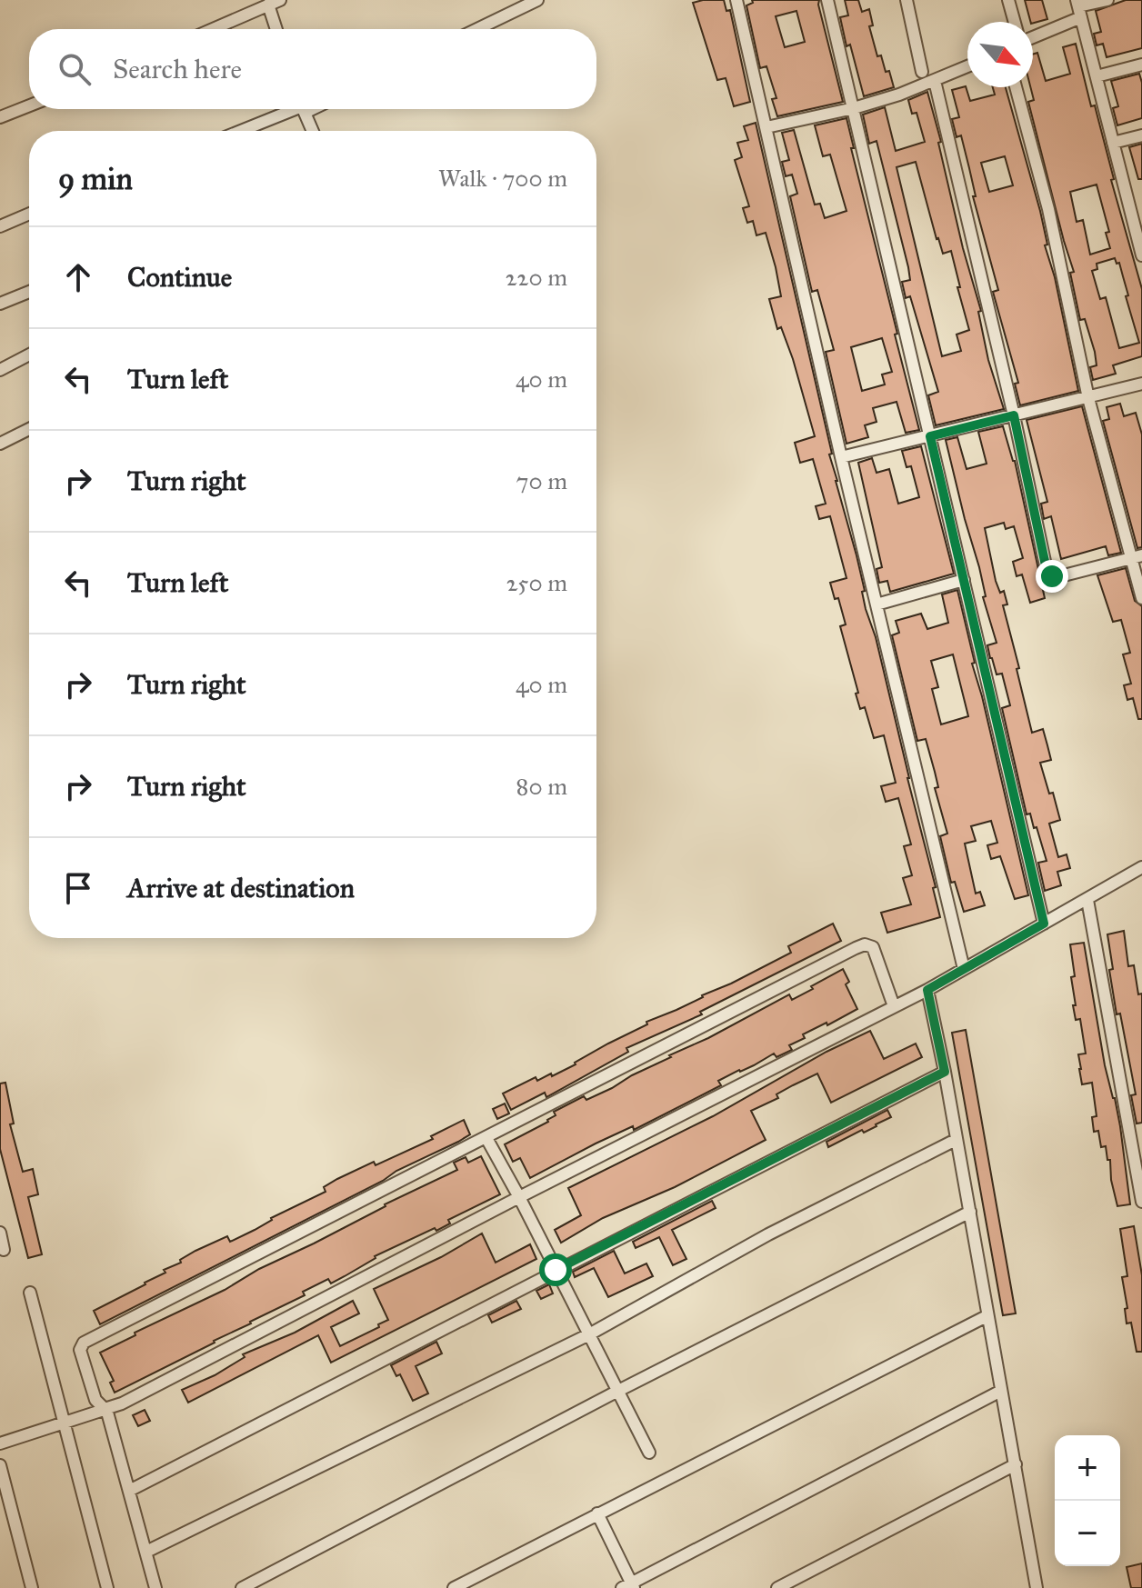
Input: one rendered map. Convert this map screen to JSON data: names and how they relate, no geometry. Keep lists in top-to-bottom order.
{
  "north": "bottom right",
  "page": {
    "search": "Search here",
    "heading": ["9 min", "Walk · 700 m"],
    "list": [
      ["Continue", "220 m"],
      ["Turn left", "40 m"],
      ["Turn right", "70 m"],
      ["Turn left", "250 m"],
      ["Turn right", "40 m"],
      ["Turn right", "80 m"],
      "Arrive at destination"
    ],
    "map_buttons": ["+", "−"]
  }
}
